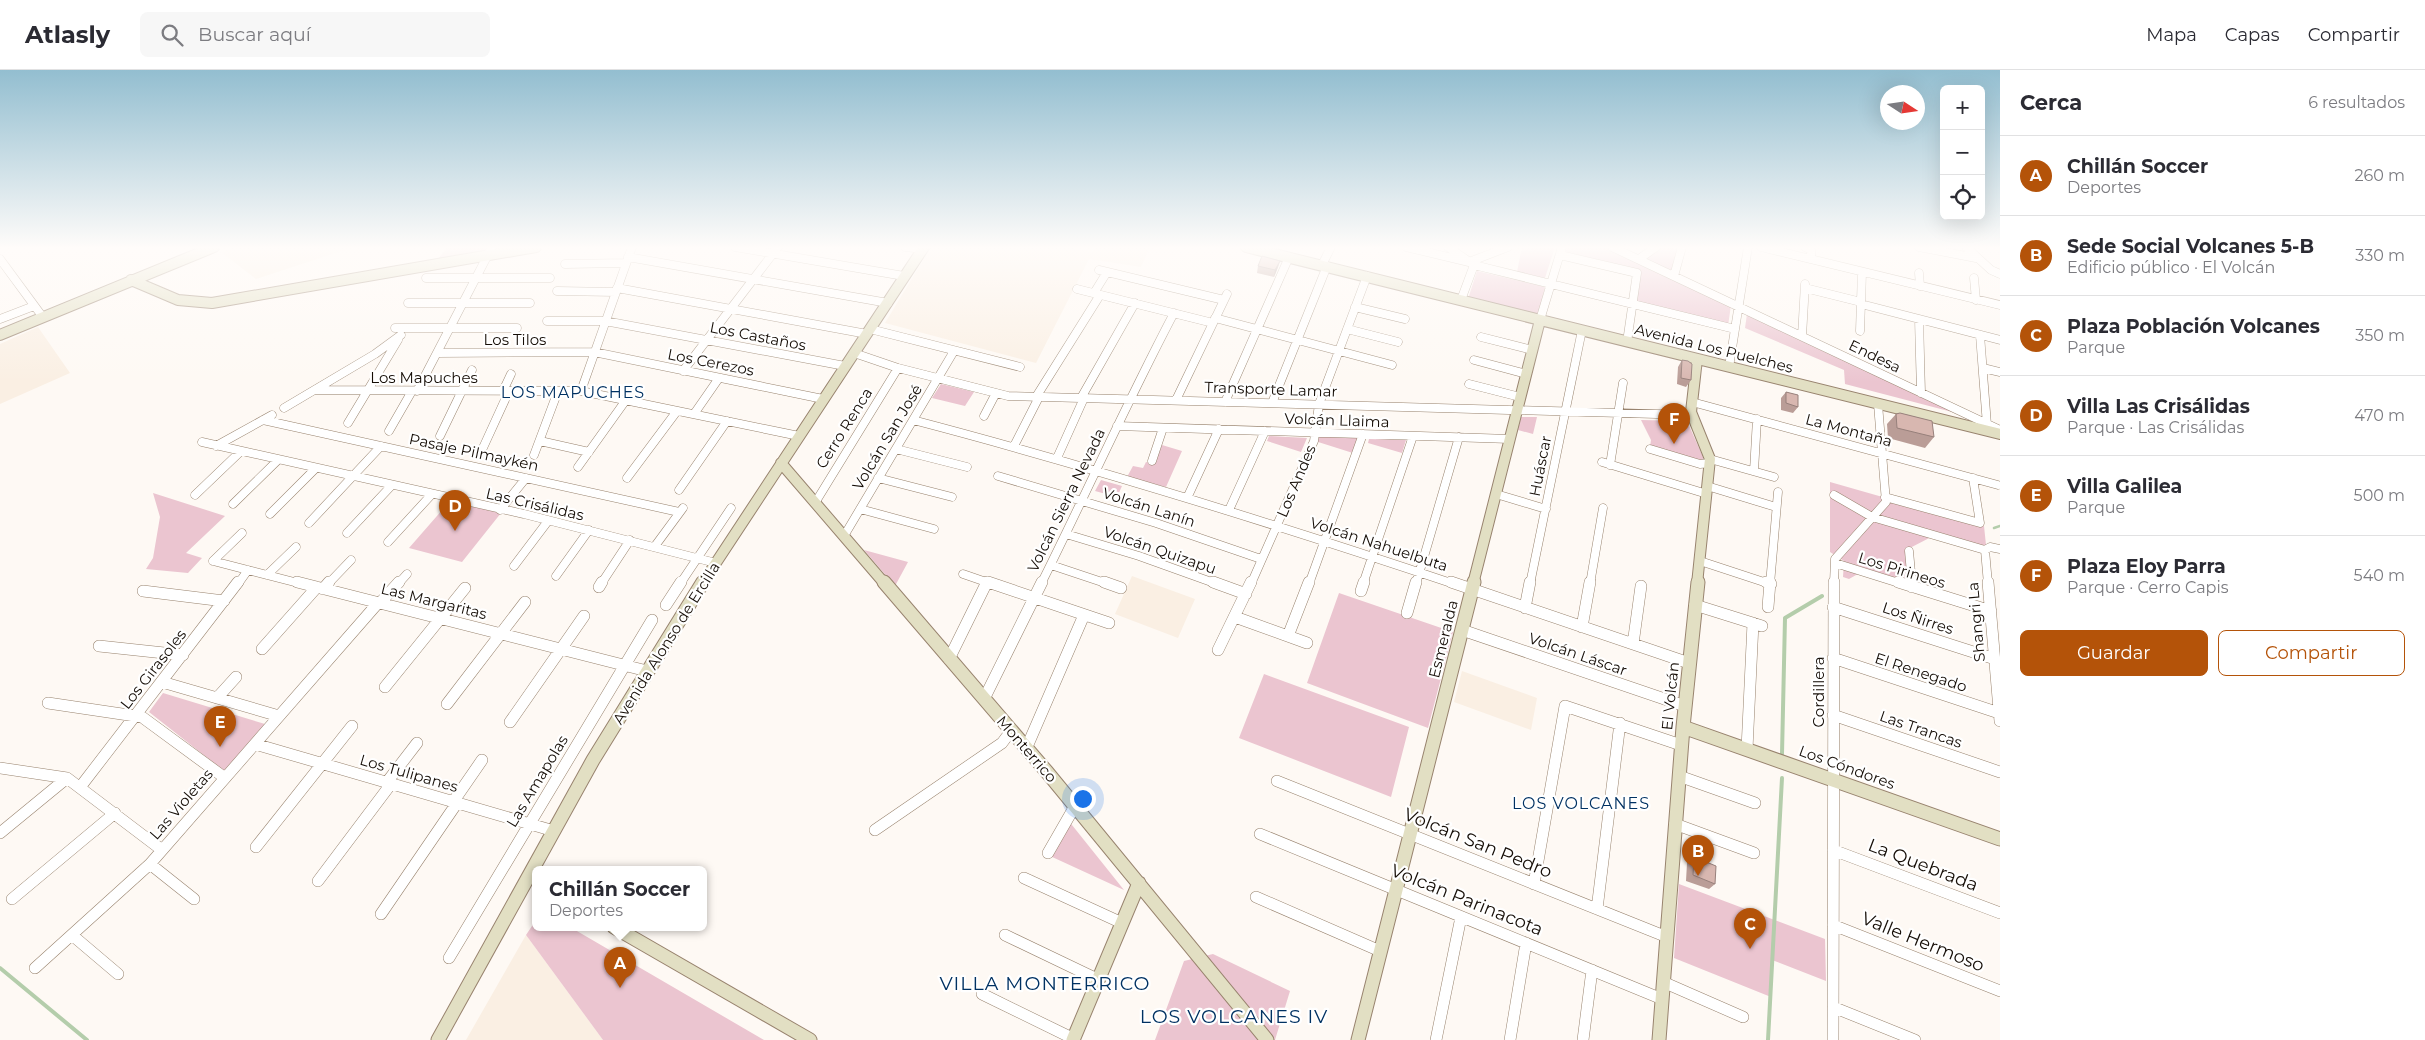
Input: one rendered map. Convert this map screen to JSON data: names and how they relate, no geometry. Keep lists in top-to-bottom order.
{
  "streets": {
    "street": [
      "Los Castaños",
      "Los Tilos",
      "Avenida Los Puelches",
      "Endesa",
      "Los Cerezos",
      "Los Mapuches",
      "Transporte Lamar",
      "Volcán Llaima",
      "Cerro Renca",
      "La Montaña",
      "Volcán San José",
      "Pasaje Pilmaykén",
      "Huáscar",
      "Los Andes",
      "Volcán Sierra Nevada",
      "Las Crisálidas",
      "Volcán Lanín",
      "Volcán Nahuelbuta",
      "Volcán Quizapu",
      "Los Pirineos",
      "Las Margaritas",
      "Los Ñirres",
      "Shangri La",
      "Esmeralda",
      "Avenida Alonso de Ercilla",
      "Volcán Láscar",
      "Los Girasoles",
      "El Renegado",
      "Cordillera",
      "El Volcán",
      "Las Trancas",
      "Monterrico",
      "Los Cóndores",
      "Los Tulipanes",
      "Las Amapolas",
      "Las Violetas",
      "Volcán San Pedro",
      "La Quebrada",
      "Volcán Parinacota",
      "Valle Hermoso"
    ]
  },
  "crossings": [
    ["Los Castaños", "Avenida Alonso de Ercilla"],
    ["Los Tilos", "Los Cerezos"],
    ["Avenida Los Puelches", "Huáscar"],
    ["Avenida Los Puelches", "Esmeralda"],
    ["Avenida Los Puelches", "El Volcán"],
    ["Los Cerezos", "Avenida Alonso de Ercilla"],
    ["Los Mapuches", "Avenida Alonso de Ercilla"],
    ["Transporte Lamar", "Cerro Renca"],
    ["Transporte Lamar", "Volcán San José"],
    ["Transporte Lamar", "Huáscar"],
    ["Transporte Lamar", "Los Andes"],
    ["Transporte Lamar", "Volcán Sierra Nevada"],
    ["Transporte Lamar", "Esmeralda"],
    ["Transporte Lamar", "Avenida Alonso de Ercilla"],
    ["Transporte Lamar", "El Volcán"],
    ["Volcán Llaima", "Los Andes"],
    ["Volcán Llaima", "Volcán Sierra Nevada"],
    ["Volcán Llaima", "Esmeralda"],
    ["Cerro Renca", "Monterrico"],
    ["La Montaña", "El Volcán"],
    ["Volcán San José", "Volcán Nahuelbuta"],
    ["Volcán San José", "Monterrico"],
    ["Pasaje Pilmaykén", "Las Crisálidas"],
    ["Huáscar", "Volcán Nahuelbuta"],
    ["Los Andes", "Volcán Lanín"],
    ["Los Andes", "Volcán Nahuelbuta"],
    ["Los Andes", "Volcán Quizapu"],
    ["Volcán Sierra Nevada", "Volcán Lanín"],
    ["Volcán Sierra Nevada", "Volcán Nahuelbuta"],
    ["Volcán Sierra Nevada", "Volcán Quizapu"],
    ["Volcán Sierra Nevada", "Monterrico"],
    ["Las Crisálidas", "Avenida Alonso de Ercilla"],
    ["Volcán Nahuelbuta", "Esmeralda"],
    ["Volcán Nahuelbuta", "El Volcán"],
    ["Los Pirineos", "Shangri La"],
    ["Los Pirineos", "Cordillera"],
    ["Las Margaritas", "Avenida Alonso de Ercilla"],
    ["Las Margaritas", "Los Girasoles"],
    ["Las Margaritas", "Las Amapolas"],
    ["Las Margaritas", "Las Violetas"],
    ["Los Ñirres", "Shangri La"],
    ["Los Ñirres", "Cordillera"],
    ["Shangri La", "El Renegado"],
    ["Esmeralda", "Volcán Láscar"],
    ["Esmeralda", "Volcán San Pedro"],
    ["Esmeralda", "Volcán Parinacota"],
    ["Avenida Alonso de Ercilla", "Monterrico"],
    ["Avenida Alonso de Ercilla", "Los Tulipanes"],
    ["Volcán Láscar", "El Volcán"],
    ["El Renegado", "Cordillera"],
    ["Cordillera", "Las Trancas"],
    ["Cordillera", "Los Cóndores"],
    ["Cordillera", "La Quebrada"],
    ["Cordillera", "Valle Hermoso"],
    ["El Volcán", "Los Cóndores"],
    ["El Volcán", "Volcán San Pedro"],
    ["El Volcán", "Volcán Parinacota"],
    ["Los Tulipanes", "Las Amapolas"],
    ["Los Tulipanes", "Las Violetas"]
  ],
  "districts": [
    "LOS MAPUCHES",
    "LOS VOLCANES",
    "VILLA MONTERRICO",
    "LOS VOLCANES IV"
  ],
  "north": "right",
  "page": {
    "header": "Atlasly",
    "search": "Buscar aquí",
    "nav": ["Mapa", "Capas", "Compartir"],
    "heading": ["Cerca", "6 resultados"],
    "map_buttons": ["+", "−"],
    "list": [
      {
        "mark": "A",
        "name": "Chillán Soccer",
        "note": "Deportes",
        "value": "260 m"
      },
      {
        "mark": "B",
        "name": "Sede Social Volcanes 5-B",
        "note": "Edificio público · El Volcán",
        "value": "330 m"
      },
      {
        "mark": "C",
        "name": "Plaza Población Volcanes",
        "note": "Parque",
        "value": "350 m"
      },
      {
        "mark": "D",
        "name": "Villa Las Crisálidas",
        "note": "Parque · Las Crisálidas",
        "value": "470 m"
      },
      {
        "mark": "E",
        "name": "Villa Galilea",
        "note": "Parque",
        "value": "500 m"
      },
      {
        "mark": "F",
        "name": "Plaza Eloy Parra",
        "note": "Parque · Cerro Capis",
        "value": "540 m"
      }
    ],
    "pins": [
      "F",
      "D",
      "E",
      "B",
      "C",
      "A"
    ],
    "buttons": ["Guardar", "Compartir"],
    "popup": ["Chillán Soccer", "Deportes"]
  }
}
